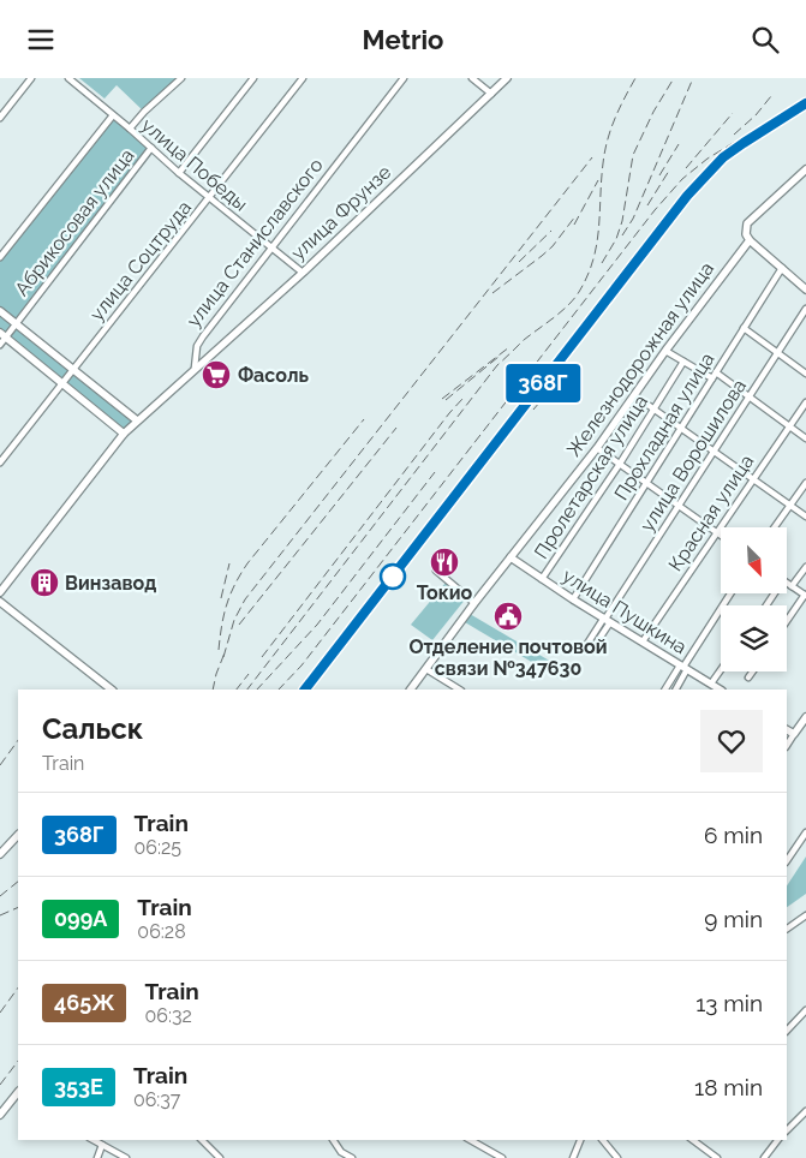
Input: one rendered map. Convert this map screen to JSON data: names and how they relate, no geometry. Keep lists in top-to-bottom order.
{
  "streets": {
    "main road": ["улица Фрунзе", "Железнодорожная улица", "улица Пушкина"],
    "street": [
      "улица Победы",
      "Абрикосовая улица",
      "улица Станиславского",
      "улица Соцтруда",
      "Прохладная улица",
      "улица Ворошилова",
      "Пролетарская улица",
      "Красная улица"
    ]
  },
  "crossings": [
    ["улица Победы", "улица Фрунзе"],
    ["улица Победы", "Абрикосовая улица"],
    ["улица Победы", "улица Станиславского"],
    ["улица Победы", "улица Соцтруда"],
    ["улица Фрунзе", "улица Станиславского"],
    ["Железнодорожная улица", "улица Пушкина"],
    ["Прохладная улица", "улица Пушкина"],
    ["улица Ворошилова", "улица Пушкина"],
    ["Пролетарская улица", "улица Пушкина"],
    ["Красная улица", "улица Пушкина"]
  ],
  "places": {
    "supermarket": ["Фасоль"],
    "restaurant": ["Токио"],
    "building": ["Винзавод"],
    "public building": ["Отделение почтовой связи №347630"]
  },
  "north": "bottom right",
  "page": {
    "header": "Metrio",
    "on_map": "368Г",
    "heading": ["Сальск", "Train"],
    "list": [
      {
        "mark": "368Г",
        "name": "Train",
        "note": "06:25",
        "value": "6 min"
      },
      {
        "mark": "099А",
        "name": "Train",
        "note": "06:28",
        "value": "9 min"
      },
      {
        "mark": "465Ж",
        "name": "Train",
        "note": "06:32",
        "value": "13 min"
      },
      {
        "mark": "353Е",
        "name": "Train",
        "note": "06:37",
        "value": "18 min"
      }
    ]
  }
}
